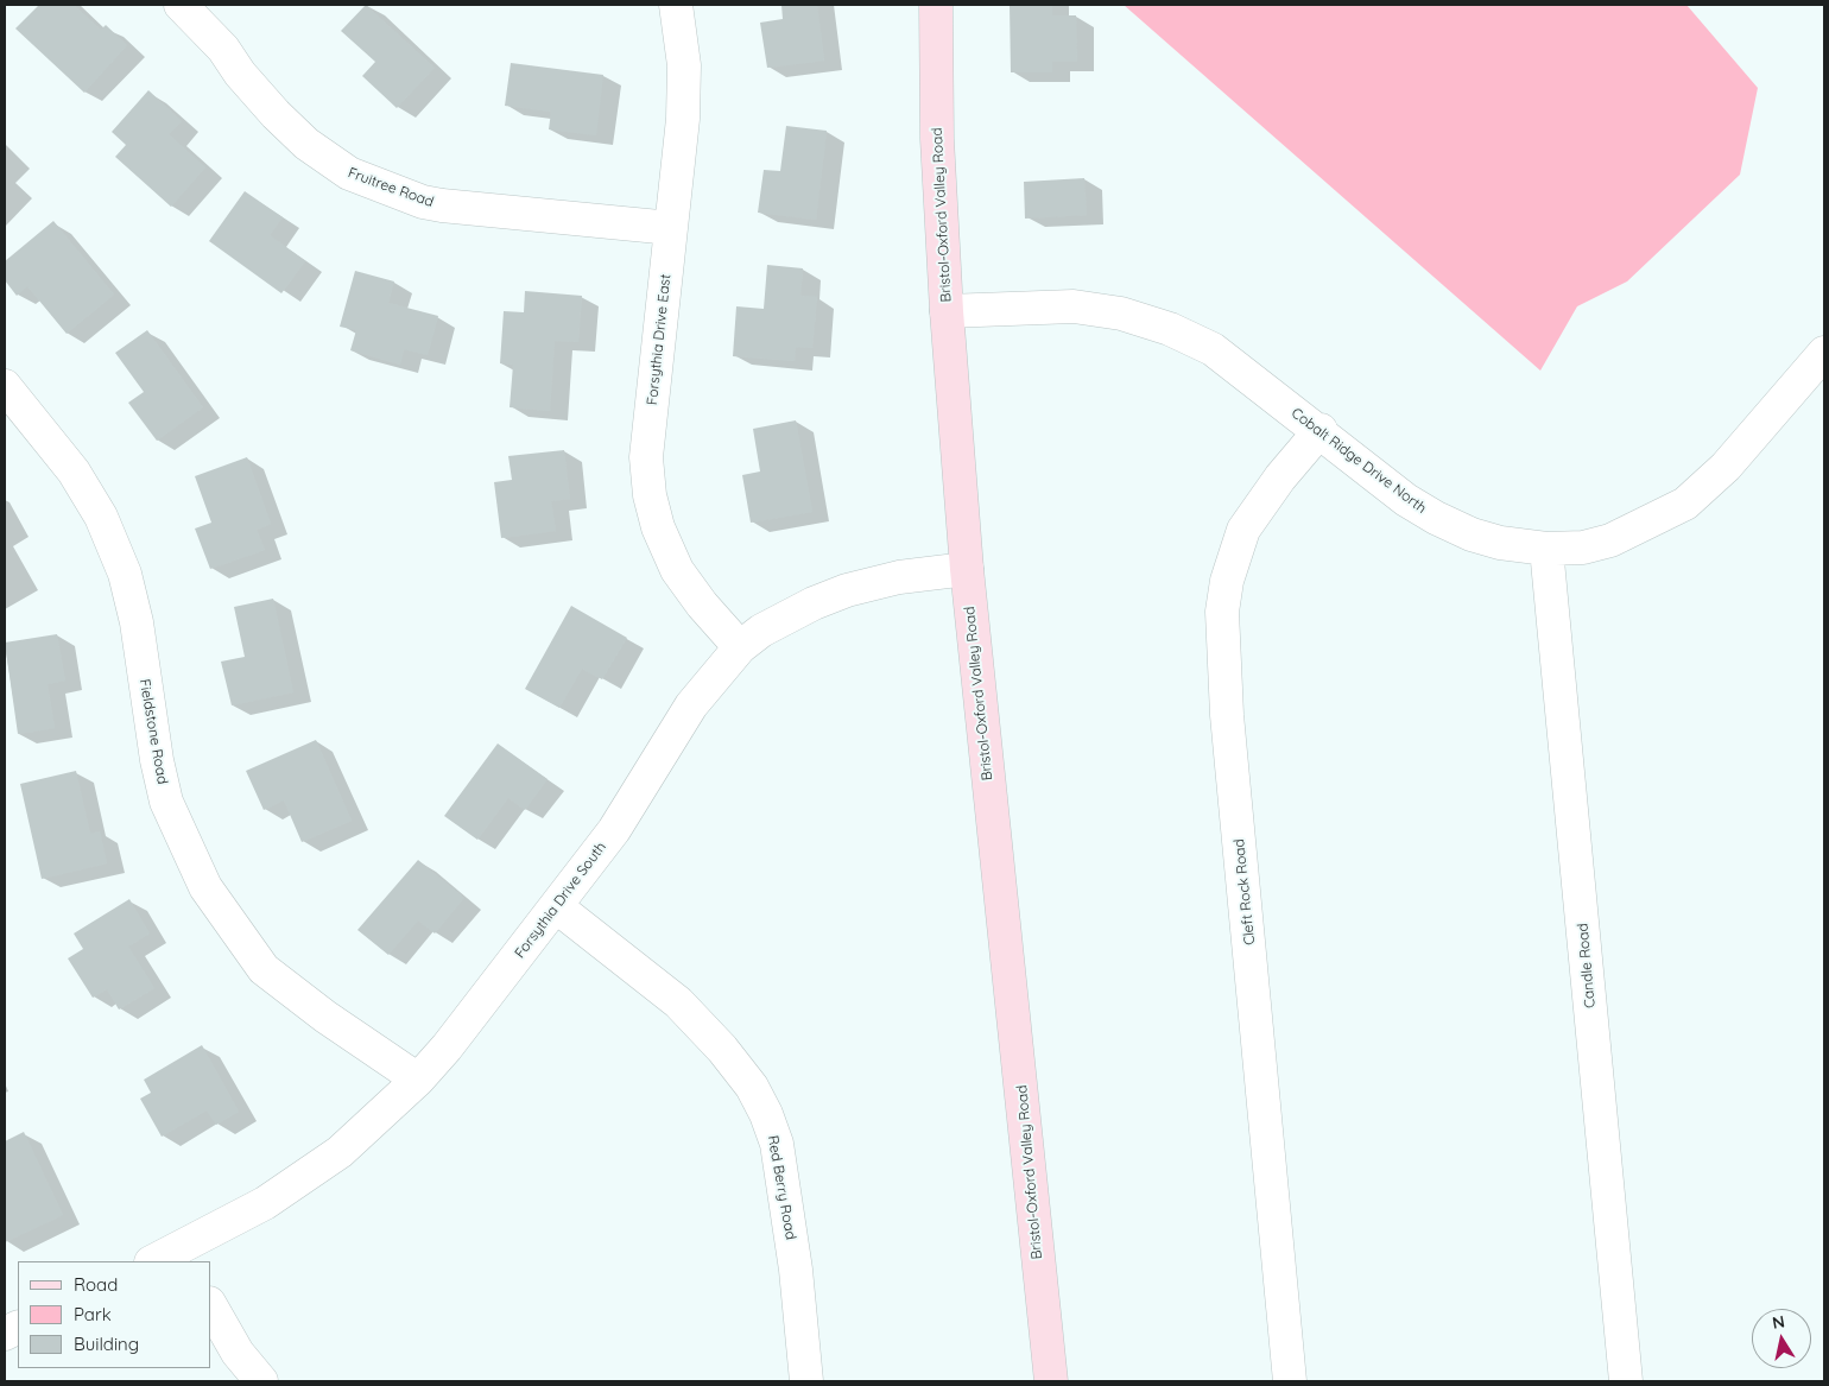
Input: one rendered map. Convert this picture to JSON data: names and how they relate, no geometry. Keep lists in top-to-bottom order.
{
  "streets": {
    "main road": ["Bristol-Oxford Valley Road"],
    "street": [
      "Fruitree Road",
      "Forsythia Drive East",
      "Cobalt Ridge Drive North",
      "Fieldstone Road",
      "Cleft Rock Road",
      "Forsythia Drive South",
      "Candle Road",
      "Red Berry Road"
    ]
  },
  "crossings": [
    ["Fruitree Road", "Forsythia Drive East"],
    ["Bristol-Oxford Valley Road", "Cobalt Ridge Drive North"],
    ["Bristol-Oxford Valley Road", "Forsythia Drive South"],
    ["Forsythia Drive East", "Forsythia Drive South"],
    ["Cobalt Ridge Drive North", "Cleft Rock Road"],
    ["Cobalt Ridge Drive North", "Candle Road"],
    ["Fieldstone Road", "Forsythia Drive South"],
    ["Forsythia Drive South", "Red Berry Road"]
  ],
  "legend": ["Road", "Park", "Building"],
  "north": "top"
}
